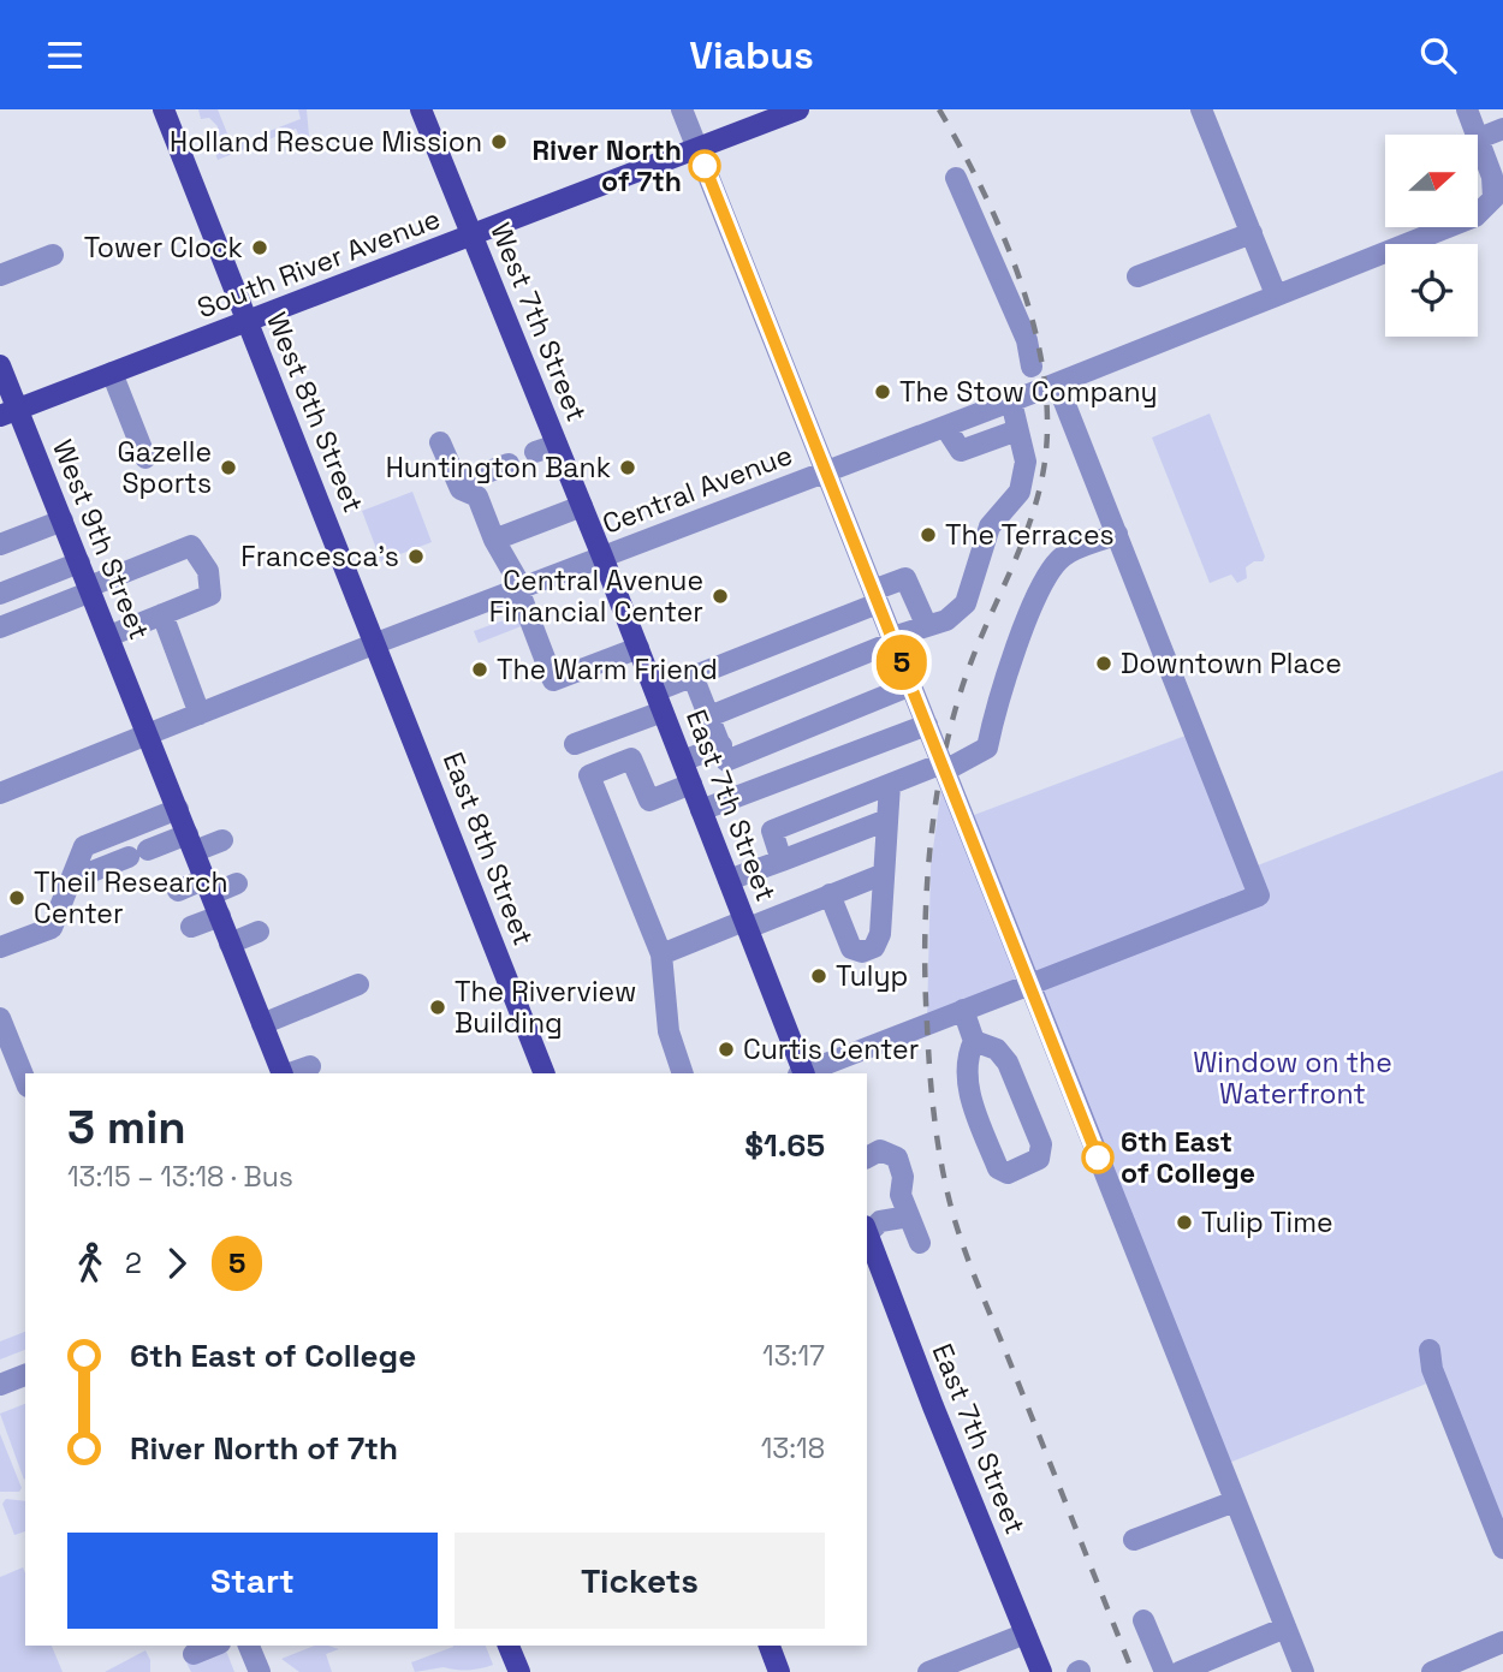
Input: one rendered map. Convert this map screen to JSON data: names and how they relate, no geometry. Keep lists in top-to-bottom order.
{
  "streets": {
    "main road": [
      "South River Avenue",
      "West 7th Street",
      "West 8th Street",
      "West 9th Street",
      "East 7th Street",
      "East 8th Street"
    ],
    "street": ["Central Avenue"]
  },
  "crossings": [
    ["South River Avenue", "West 7th Street"],
    ["South River Avenue", "West 8th Street"],
    ["South River Avenue", "West 9th Street"],
    ["West 7th Street", "Central Avenue"],
    ["West 7th Street", "East 7th Street"],
    ["West 8th Street", "Central Avenue"],
    ["West 8th Street", "East 8th Street"],
    ["Central Avenue", "West 9th Street"],
    ["Central Avenue", "East 7th Street"],
    ["Central Avenue", "East 8th Street"]
  ],
  "parks": ["Window on the Waterfront"],
  "places": [
    "Holland Rescue Mission",
    "River North of 7th",
    "Tower Clock",
    "The Stow Company",
    "Gazelle Sports",
    "Huntington Bank",
    "The Terraces",
    "Francesca's",
    "Central Avenue Financial Center",
    "Downtown Place",
    "The Warm Friend",
    "Theil Research Center",
    "Tulyp",
    "The Riverview Building",
    "Curtis Center",
    "6th East of College",
    "Tulip Time"
  ],
  "lines": ["bus line 5"],
  "north": "right",
  "page": {
    "header": "Viabus",
    "on_map": "5",
    "heading": ["3 min", "13:15 – 13:18 · Bus", "$1.65"],
    "legs": ["2", "5"],
    "list": [
      {
        "name": "6th East of College",
        "value": "13:17"
      },
      {
        "name": "River North of 7th",
        "value": "13:18"
      }
    ],
    "buttons": ["Start", "Tickets"]
  }
}
